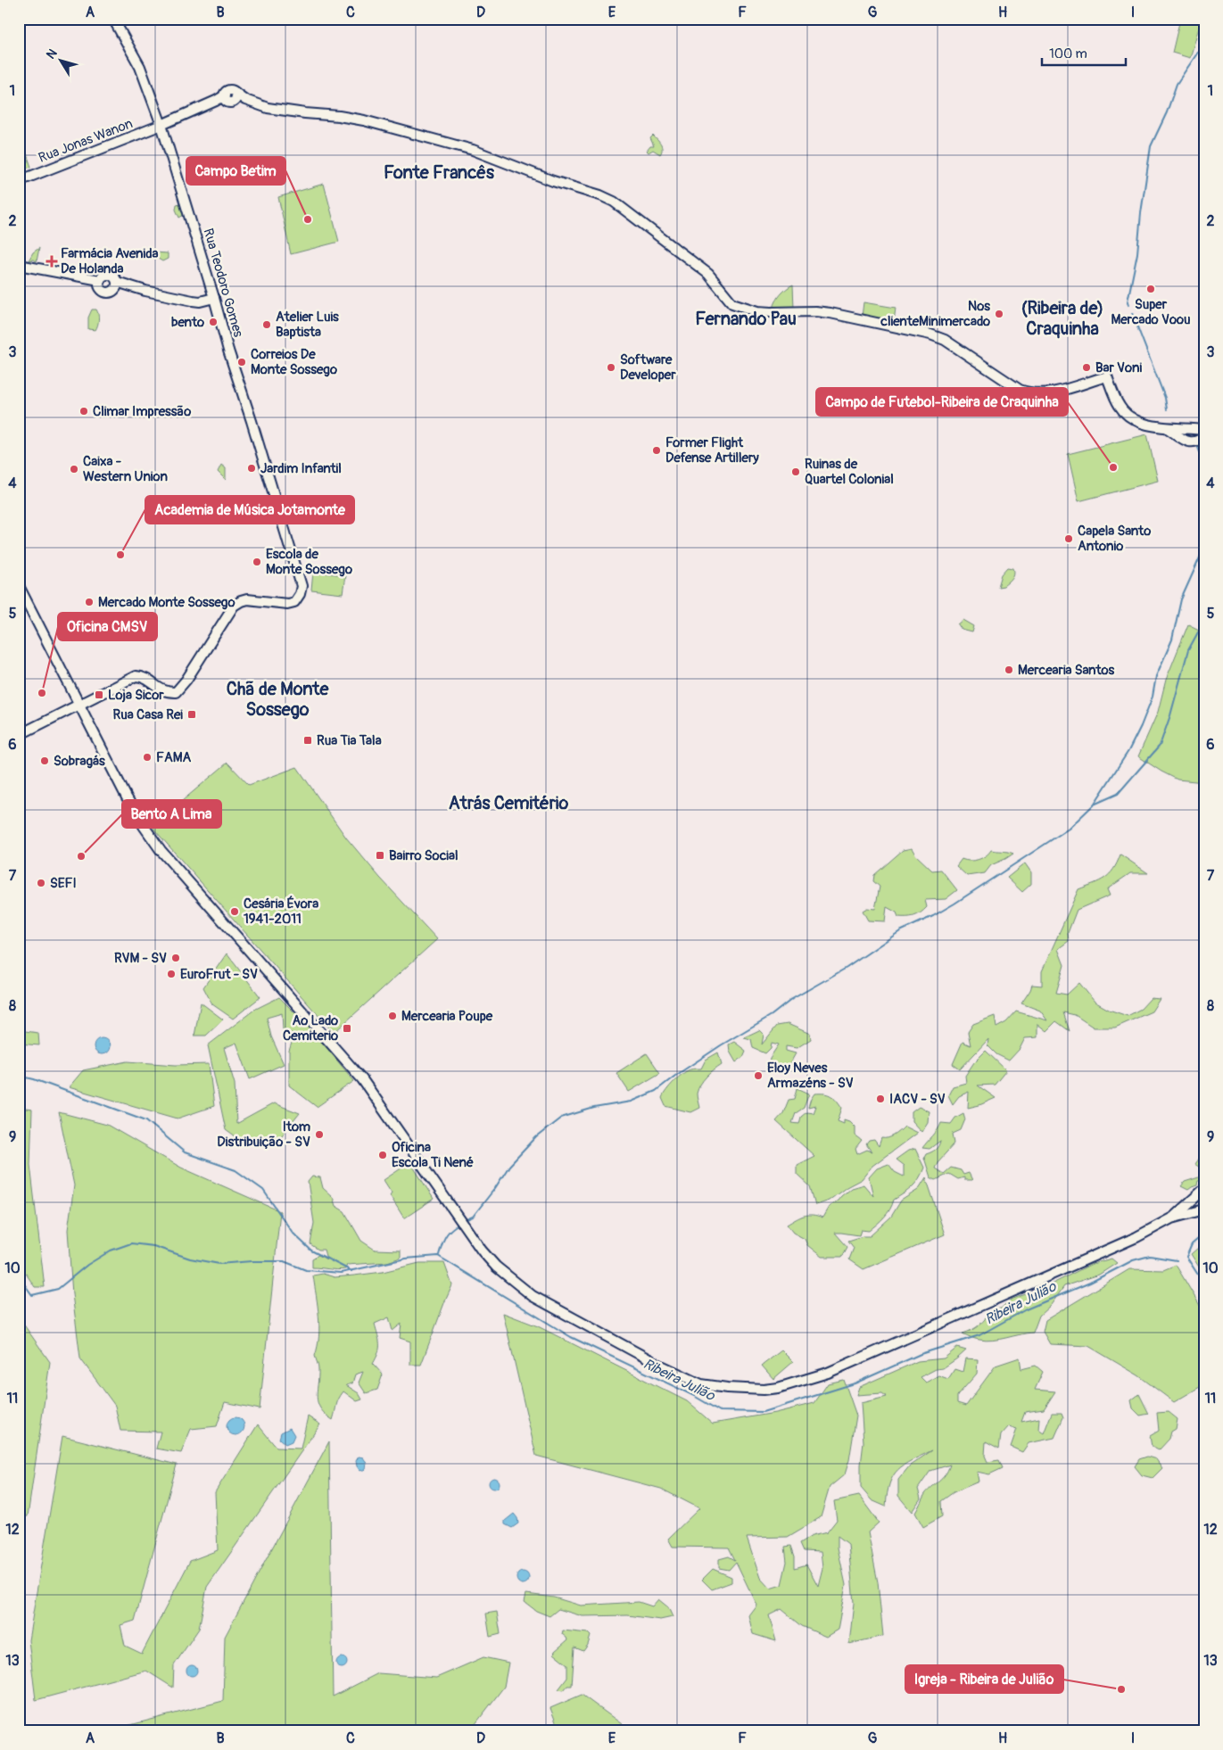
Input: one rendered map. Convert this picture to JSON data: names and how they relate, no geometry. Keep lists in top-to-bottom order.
{
  "streets": {
    "main road": ["Rua Jonas Wanon", "Rua Teodoro Gomes"]
  },
  "crossings": [
    ["Rua Jonas Wanon", "Rua Teodoro Gomes"]
  ],
  "districts": [
    "Fonte Francês",
    "(Ribeira de) Craquinha",
    "Fernando Pau",
    "Chã de Monte Sossego",
    "Atrás Cemitério"
  ],
  "water": ["Ribeira Julião"],
  "places": {
    "other": [
      "Campo Betim",
      "Super Mercado Voou",
      "Nos clienteMinimercado",
      "bento",
      "Atelier Luis Baptista",
      "Correios De Monte Sossego",
      "Software Developer",
      "Bar Voni",
      "Climar Impressão",
      "Former Flight Defense Artillery",
      "Campo de Futebol-Ribeira de Craquinha",
      "Jardim Infantil",
      "Caixa - Western Union",
      "Ruinas de Quartel Colonial",
      "Capela Santo Antonio",
      "Academia de Música Jotamonte",
      "Escola de Monte Sossego",
      "Mercado Monte Sossego",
      "Mercearia Santos",
      "Oficina CMSV",
      "FAMA",
      "Sobragás",
      "Bento A Lima",
      "SEFI",
      "Cesária Évora 1941-2011",
      "RVM - SV",
      "EuroFrut - SV",
      "Mercearia Poupe",
      "Eloy Neves Armazéns - SV",
      "IACV - SV",
      "Itom Distribuição - SV",
      "Oficina Escola Ti Nené",
      "Igreja - Ribeira de Julião"
    ],
    "health": ["Farmácia Avenida De Holanda"],
    "transit": [
      "Loja Sicor",
      "Rua Casa Rei",
      "Rua Tia Tala",
      "Bairro Social",
      "Ao Lado Cemiterio"
    ]
  },
  "scale_bar": "100 m",
  "north": "top left",
  "grid": {
    "columns": [
      "A",
      "B",
      "C",
      "D",
      "E",
      "F",
      "G",
      "H",
      "I"
    ],
    "rows": [
      "1",
      "2",
      "3",
      "4",
      "5",
      "6",
      "7",
      "8",
      "9",
      "10",
      "11",
      "12",
      "13"
    ]
  }
}
